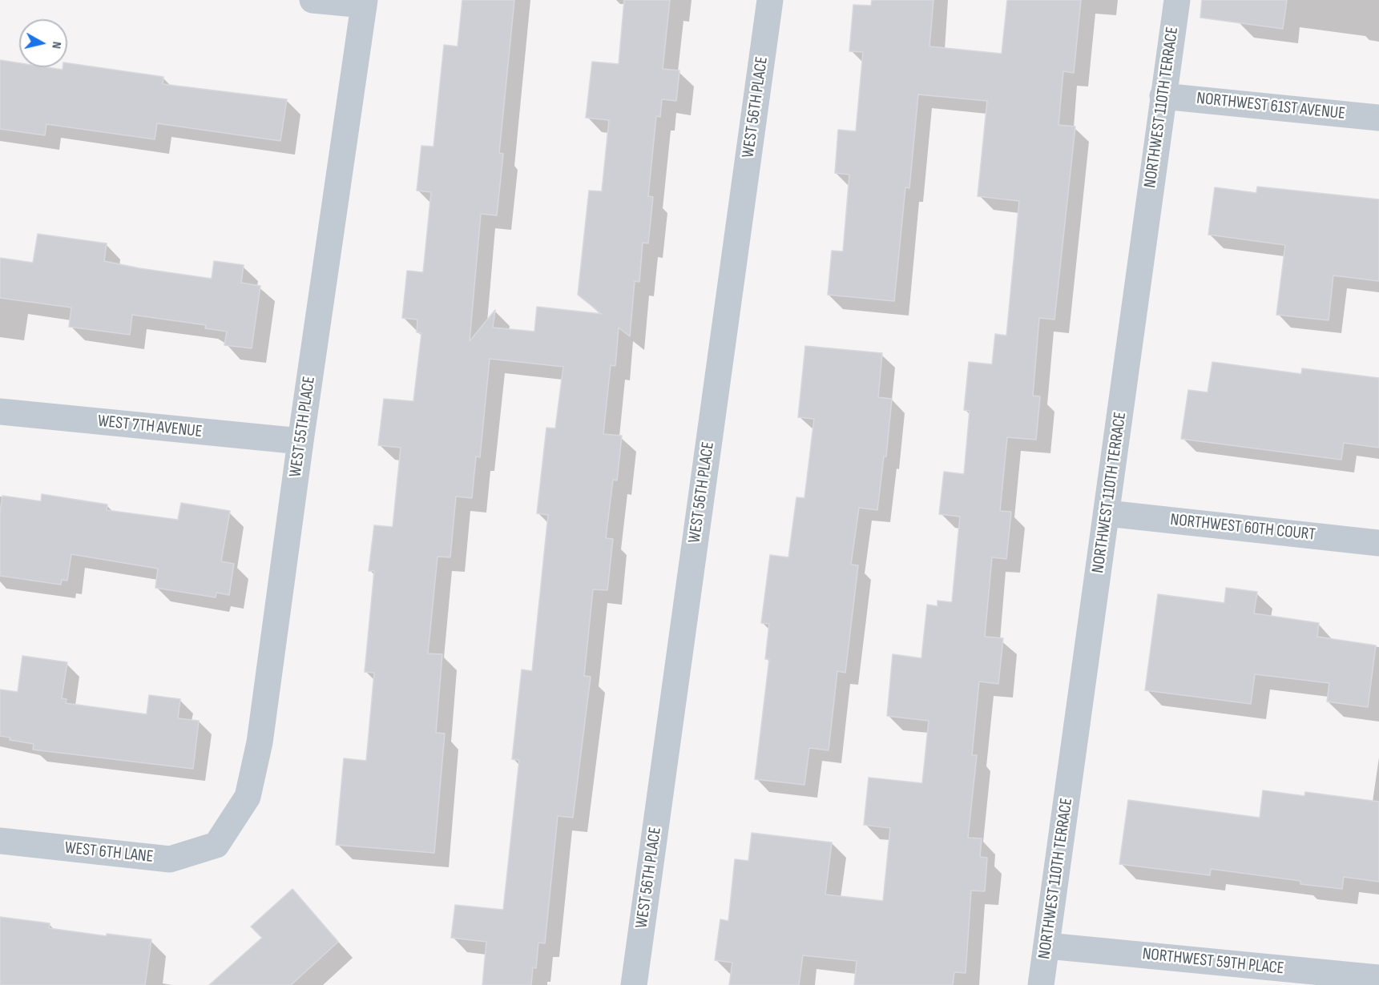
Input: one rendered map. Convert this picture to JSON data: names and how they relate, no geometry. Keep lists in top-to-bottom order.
{
  "streets": {
    "street": [
      "NORTHWEST 61ST AVENUE",
      "WEST 56TH PLACE",
      "NORTHWEST 110TH TERRACE",
      "WEST 7TH AVENUE",
      "WEST 55TH PLACE",
      "NORTHWEST 60TH COURT",
      "WEST 6TH LANE",
      "NORTHWEST 59TH PLACE"
    ]
  },
  "crossings": [
    ["NORTHWEST 61ST AVENUE", "NORTHWEST 110TH TERRACE"],
    ["NORTHWEST 110TH TERRACE", "NORTHWEST 60TH COURT"],
    ["NORTHWEST 110TH TERRACE", "NORTHWEST 59TH PLACE"],
    ["WEST 7TH AVENUE", "WEST 55TH PLACE"],
    ["WEST 55TH PLACE", "WEST 6TH LANE"]
  ],
  "north": "right"
}
